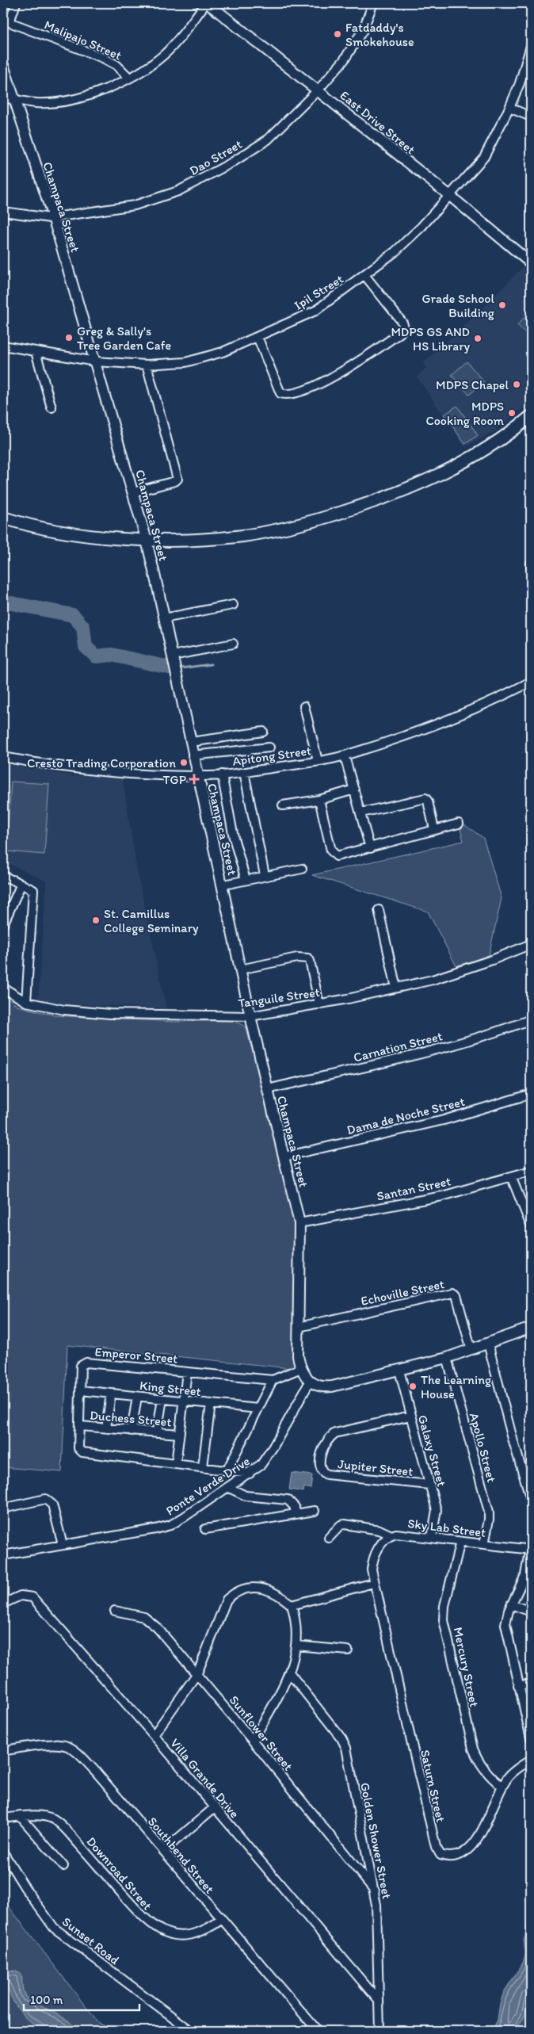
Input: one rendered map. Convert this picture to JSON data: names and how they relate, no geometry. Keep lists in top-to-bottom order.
{
  "streets": {
    "street": [
      "Malipajo Street",
      "East Drive Street",
      "Dao Street",
      "Champaca Street",
      "Ipil Street",
      "Apitong Street",
      "Tanguile Street",
      "Carnation Street",
      "Dama de Noche Street",
      "Santan Street",
      "Echoville Street",
      "Emperor Street",
      "King Street",
      "Duchess Street",
      "Apollo Street",
      "Galaxy Street",
      "Jupiter Street",
      "Ponte Verde Drive",
      "Sky Lab Street",
      "Mercury Street",
      "Sunflower Street",
      "Villa Grande Drive",
      "Saturn Street",
      "Golden Shower Street",
      "Southbend Street",
      "Downroad Street",
      "Sunset Road"
    ]
  },
  "crossings": [
    ["East Drive Street", "Dao Street"],
    ["East Drive Street", "Ipil Street"],
    ["Dao Street", "Champaca Street"],
    ["Champaca Street", "Ipil Street"],
    ["Champaca Street", "Apitong Street"],
    ["Champaca Street", "Tanguile Street"],
    ["Champaca Street", "Carnation Street"],
    ["Champaca Street", "Dama de Noche Street"],
    ["Champaca Street", "Santan Street"],
    ["Champaca Street", "Echoville Street"],
    ["Champaca Street", "Emperor Street"],
    ["Champaca Street", "Ponte Verde Drive"],
    ["Emperor Street", "King Street"],
    ["Emperor Street", "Duchess Street"],
    ["Emperor Street", "Ponte Verde Drive"],
    ["Apollo Street", "Sky Lab Street"],
    ["Galaxy Street", "Jupiter Street"],
    ["Galaxy Street", "Sky Lab Street"],
    ["Sky Lab Street", "Mercury Street"],
    ["Sky Lab Street", "Saturn Street"],
    ["Mercury Street", "Saturn Street"],
    ["Sunflower Street", "Golden Shower Street"],
    ["Villa Grande Drive", "Golden Shower Street"],
    ["Southbend Street", "Downroad Street"]
  ],
  "places": {
    "other": [
      "Fatdaddy's Smokehouse",
      "Grade School Building",
      "Greg & Sally's Tree Garden Cafe",
      "MDPS GS AND HS Library",
      "MDPS Chapel",
      "MDPS Cooking Room",
      "Cresto Trading Corporation",
      "St. Camillus College Seminary",
      "The Learning House"
    ],
    "health": ["TGP"]
  },
  "scale_bar": "100 m"
}
